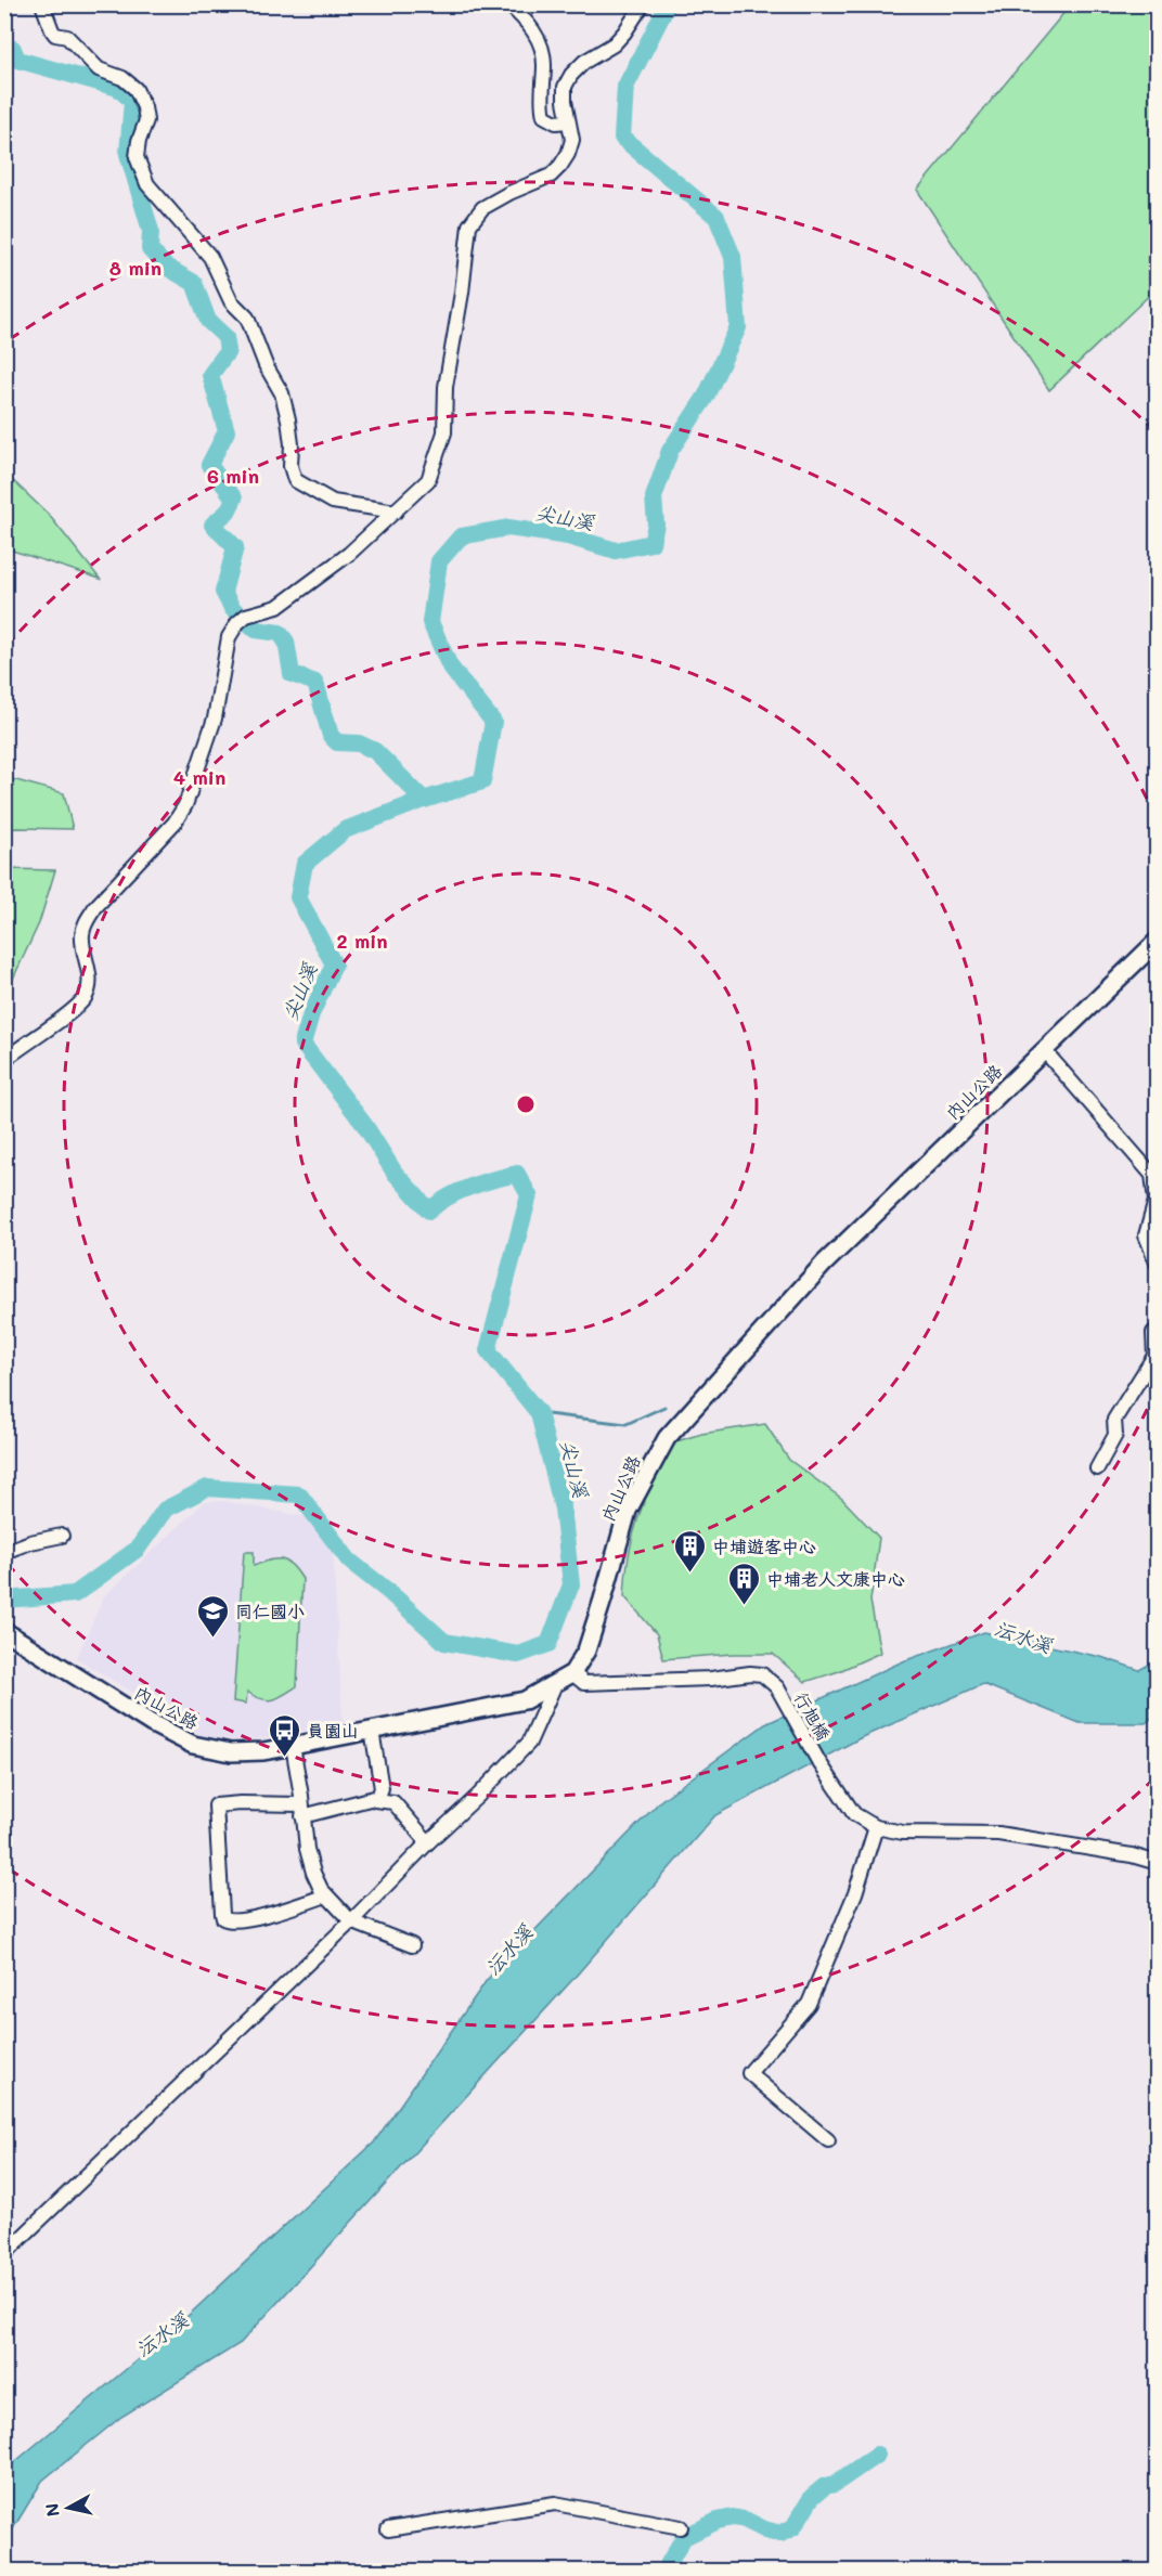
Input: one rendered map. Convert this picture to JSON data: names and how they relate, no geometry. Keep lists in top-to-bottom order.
{
  "streets": {
    "main road": ["內山公路"],
    "street": ["行旭橋"]
  },
  "crossings": [
    ["內山公路", "行旭橋"]
  ],
  "water": ["尖山溪", "沄水溪"],
  "places": {
    "building": ["中埔遊客中心", "中埔老人文康中心"],
    "school or university": ["同仁國小"],
    "bus stop": ["員園山"]
  },
  "north": "left",
  "rings": [
    "8 min",
    "6 min",
    "4 min",
    "2 min"
  ]
}
